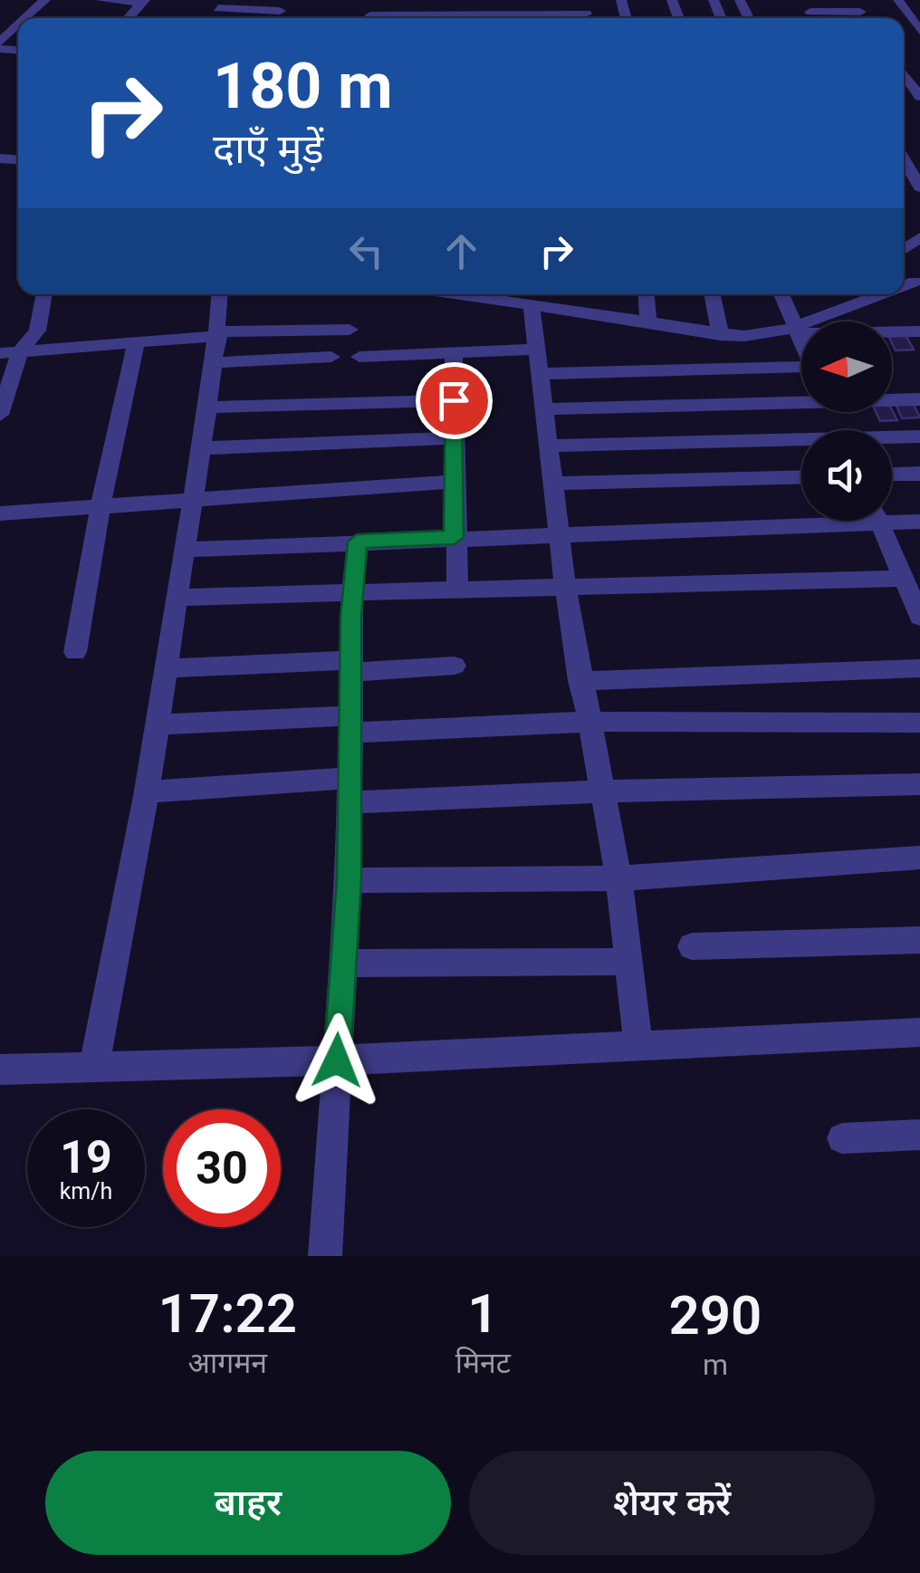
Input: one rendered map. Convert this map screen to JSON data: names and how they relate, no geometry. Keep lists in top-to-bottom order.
{
  "north": "left",
  "page": {
    "turn": ["180 m", "दाएँ मुड़ें"],
    "speed": "19 km/h",
    "limit": "30",
    "eta": [
      "17:22",
      "आगमन",
      "1",
      "मिनट",
      "290",
      "m"
    ],
    "buttons": ["बाहर", "शेयर करें"]
  }
}
